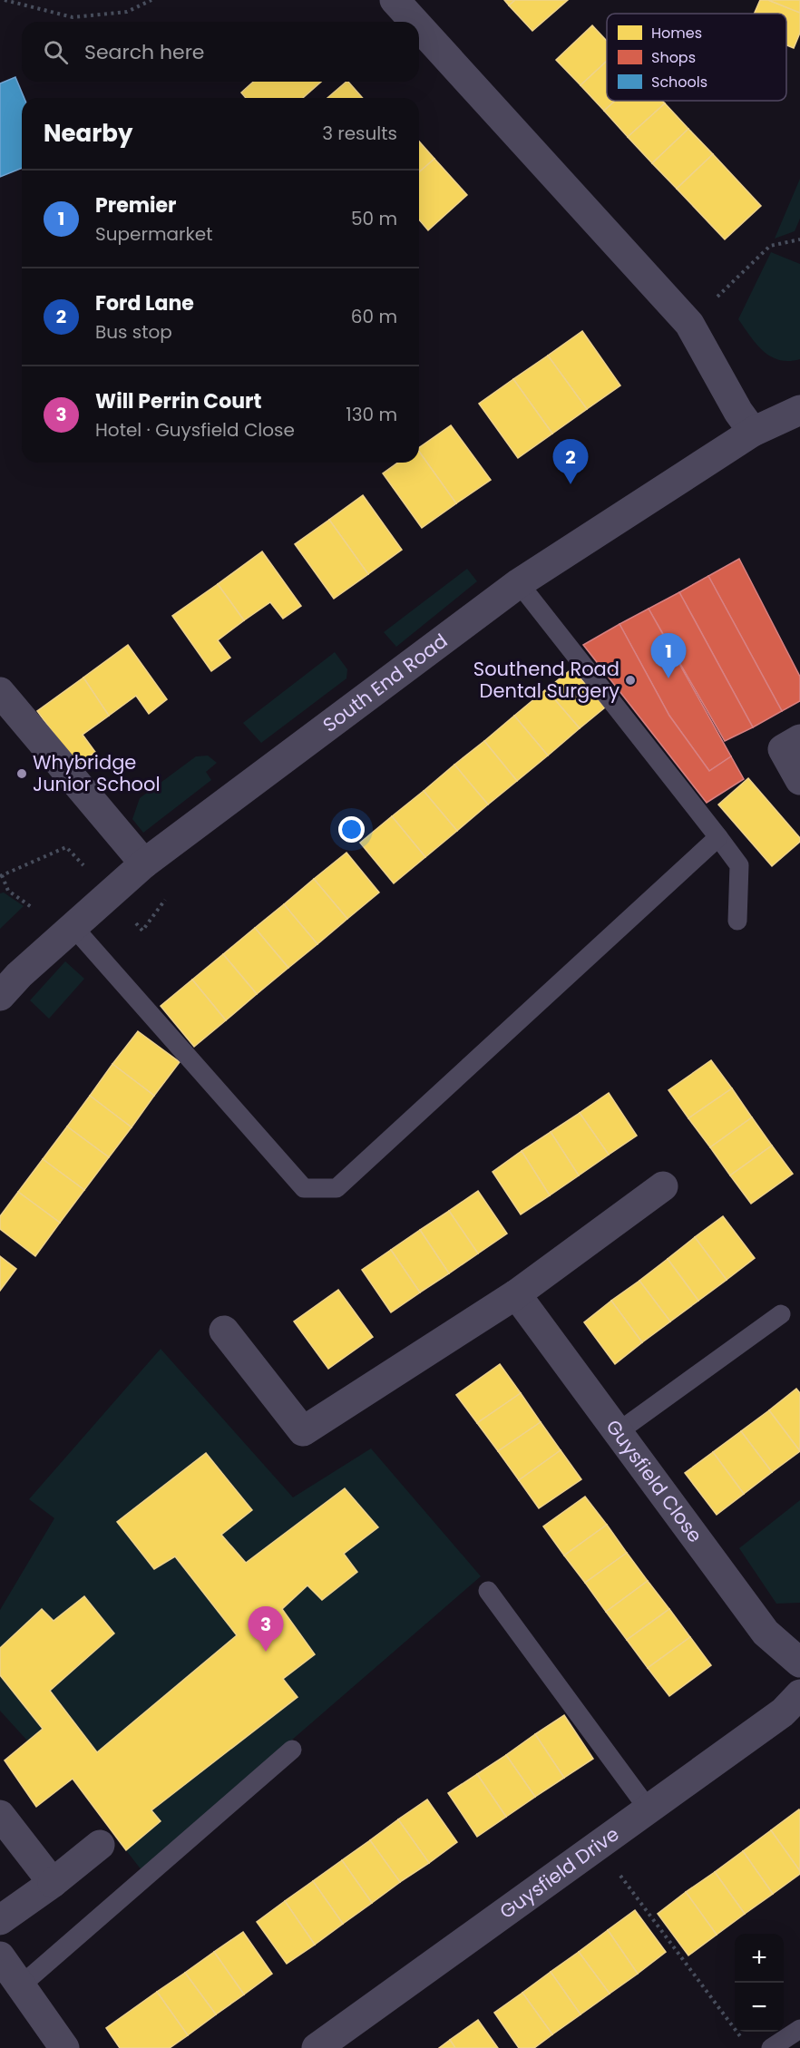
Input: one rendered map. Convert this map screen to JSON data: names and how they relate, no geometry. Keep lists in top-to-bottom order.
{
  "streets": {
    "street": ["South End Road", "Guysfield Close", "Guysfield Drive"]
  },
  "places": ["Southend Road Dental Surgery", "Whybridge Junior School"],
  "legend": ["Homes", "Shops", "Schools"],
  "page": {
    "search": "Search here",
    "heading": ["Nearby", "3 results"],
    "list": [
      {
        "mark": "1",
        "name": "Premier",
        "note": "Supermarket",
        "value": "50 m"
      },
      {
        "mark": "2",
        "name": "Ford Lane",
        "note": "Bus stop",
        "value": "60 m"
      },
      {
        "mark": "3",
        "name": "Will Perrin Court",
        "note": "Hotel · Guysfield Close",
        "value": "130 m"
      }
    ],
    "pins": ["2", "1", "3"],
    "map_buttons": ["+", "−"]
  }
}
